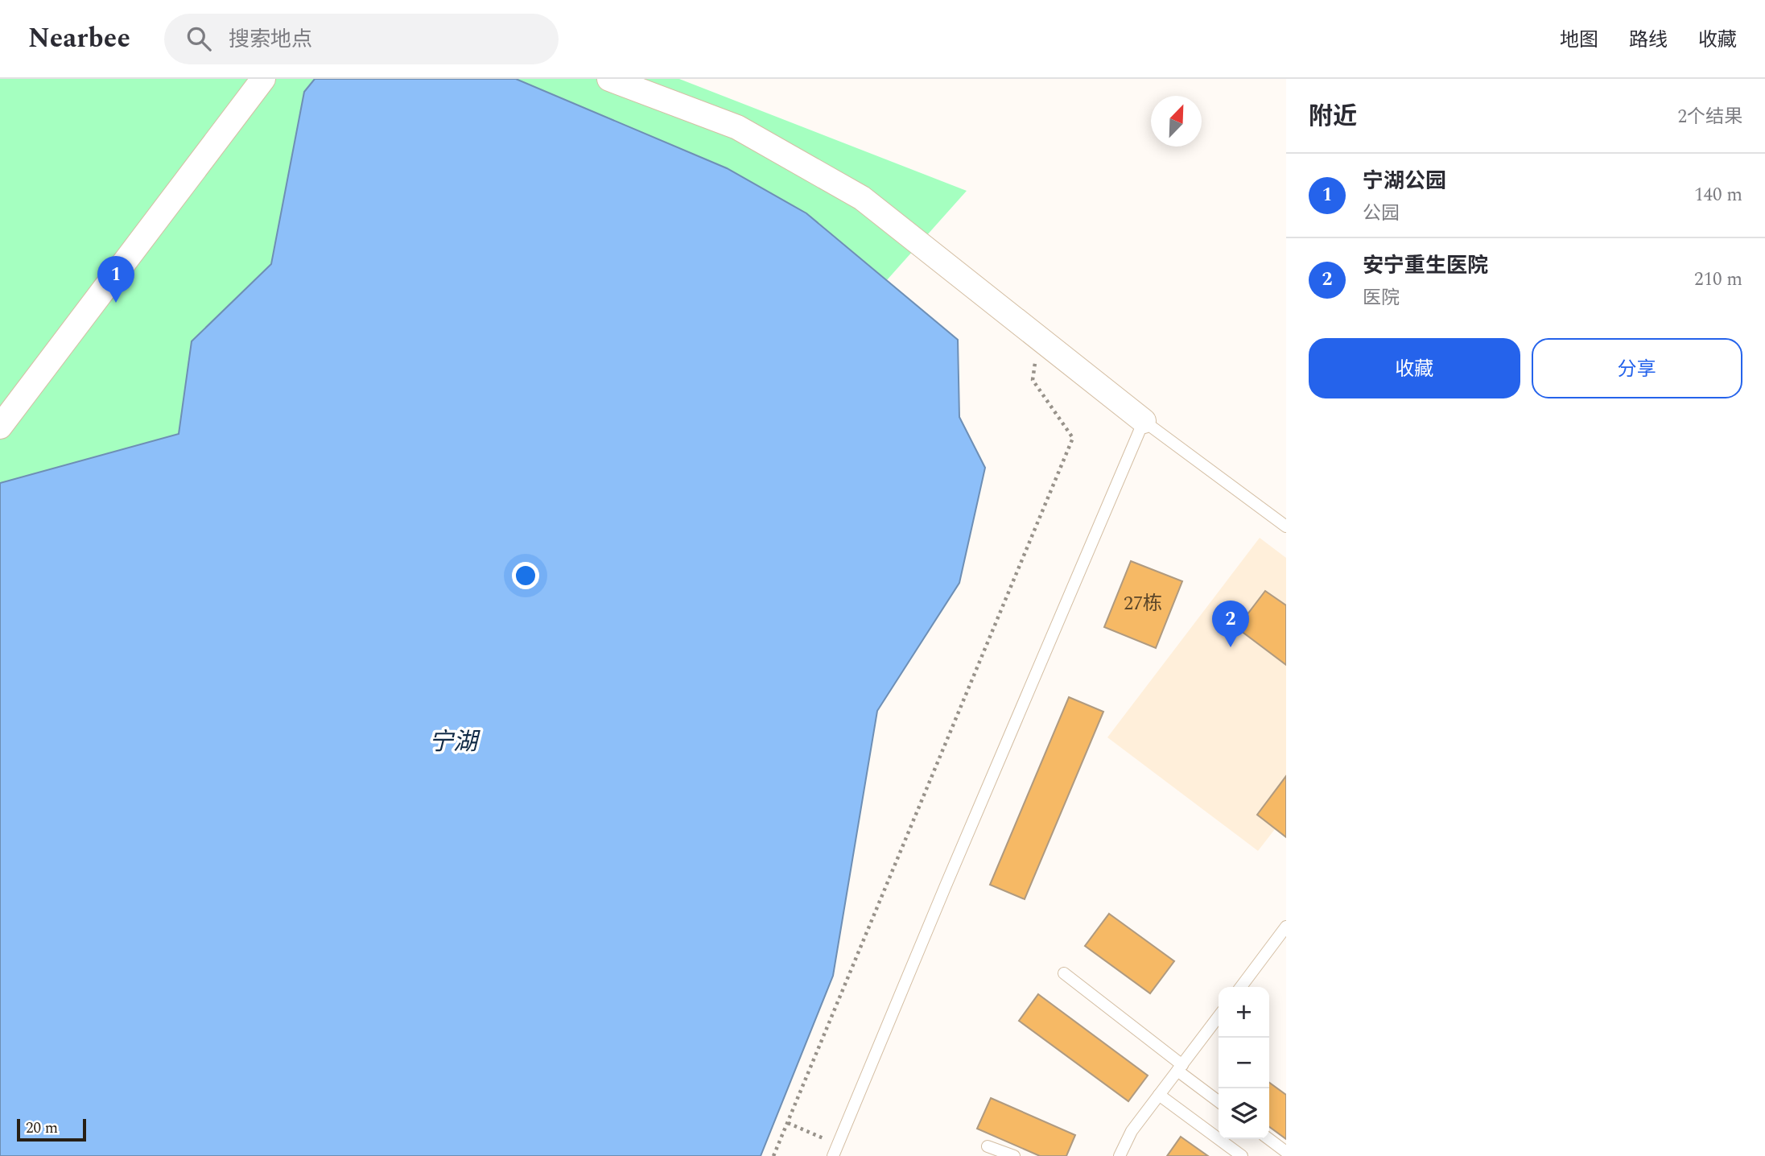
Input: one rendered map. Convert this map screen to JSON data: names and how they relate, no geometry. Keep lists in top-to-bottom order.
{
  "water": ["宁湖"],
  "house_numbers": ["27栋"],
  "scale_bar": "20 m",
  "north": "top right",
  "page": {
    "header": "Nearbee",
    "search": "搜索地点",
    "nav": ["地图", "路线", "收藏"],
    "heading": ["附近", "2个结果"],
    "list": [
      {
        "mark": "1",
        "name": "宁湖公园",
        "note": "公园",
        "value": "140 m"
      },
      {
        "mark": "2",
        "name": "安宁重生医院",
        "note": "医院",
        "value": "210 m"
      }
    ],
    "pins": ["1", "2"],
    "buttons": ["收藏", "分享"],
    "map_buttons": ["+", "−"],
    "scale": "20 m"
  }
}
